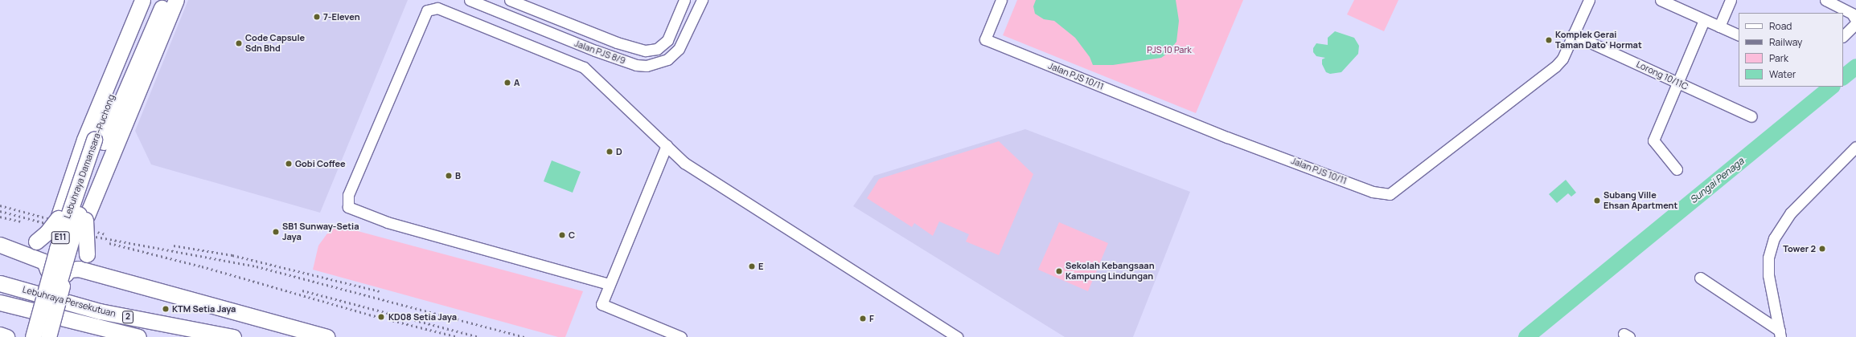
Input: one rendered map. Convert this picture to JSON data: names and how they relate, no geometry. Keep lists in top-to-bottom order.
{
  "streets": {
    "highway": [
      "Lebuhraya Damansara–Puchong",
      "E11",
      "Lebuhraya Persekutuan",
      "2"
    ],
    "street": ["Jalan PJS 8/9", "Lorong 10/11C", "Jalan PJS 10/11"]
  },
  "crossings": [
    ["Lorong 10/11C", "Jalan PJS 10/11"]
  ],
  "water": ["Sungai Penaga"],
  "parks": ["PJS 10 Park"],
  "places": [
    "7-Eleven",
    "Komplek Gerai Taman Dato' Hormat",
    "Code Capsule Sdn Bhd",
    "A",
    "D",
    "Gobi Coffee",
    "B",
    "Subang Ville Ehsan Apartment",
    "SB1 Sunway-Setia Jaya",
    "C",
    "Tower 2",
    "E",
    "Sekolah Kebangsaan Kampung Lindungan",
    "KTM Setia Jaya",
    "KD08 Setia Jaya",
    "F"
  ],
  "legend": [
    "Road",
    "Railway",
    "Park",
    "Water"
  ]
}
